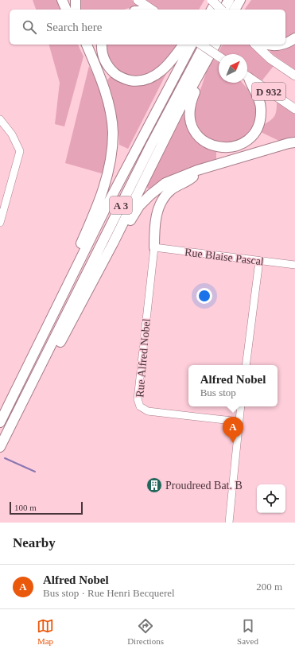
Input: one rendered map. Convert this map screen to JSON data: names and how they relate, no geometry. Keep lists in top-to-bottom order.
{
  "streets": {
    "highway": ["A 3"],
    "main road": ["D 932"],
    "street": ["Rue Blaise Pascal", "Rue Alfred Nobel"]
  },
  "crossings": [
    ["Rue Blaise Pascal", "Rue Alfred Nobel"]
  ],
  "places": {
    "building": ["Proudreed Bat. B"]
  },
  "scale_bar": "100 m",
  "north": "top right",
  "page": {
    "search": "Search here",
    "popup": ["Alfred Nobel", "Bus stop"],
    "pins": "A",
    "scale": "100 m",
    "heading": "Nearby",
    "list": [
      {
        "mark": "A",
        "name": "Alfred Nobel",
        "note": "Bus stop · Rue Henri Becquerel",
        "value": "200 m"
      }
    ],
    "nav": ["Map", "Directions", "Saved"]
  }
}
